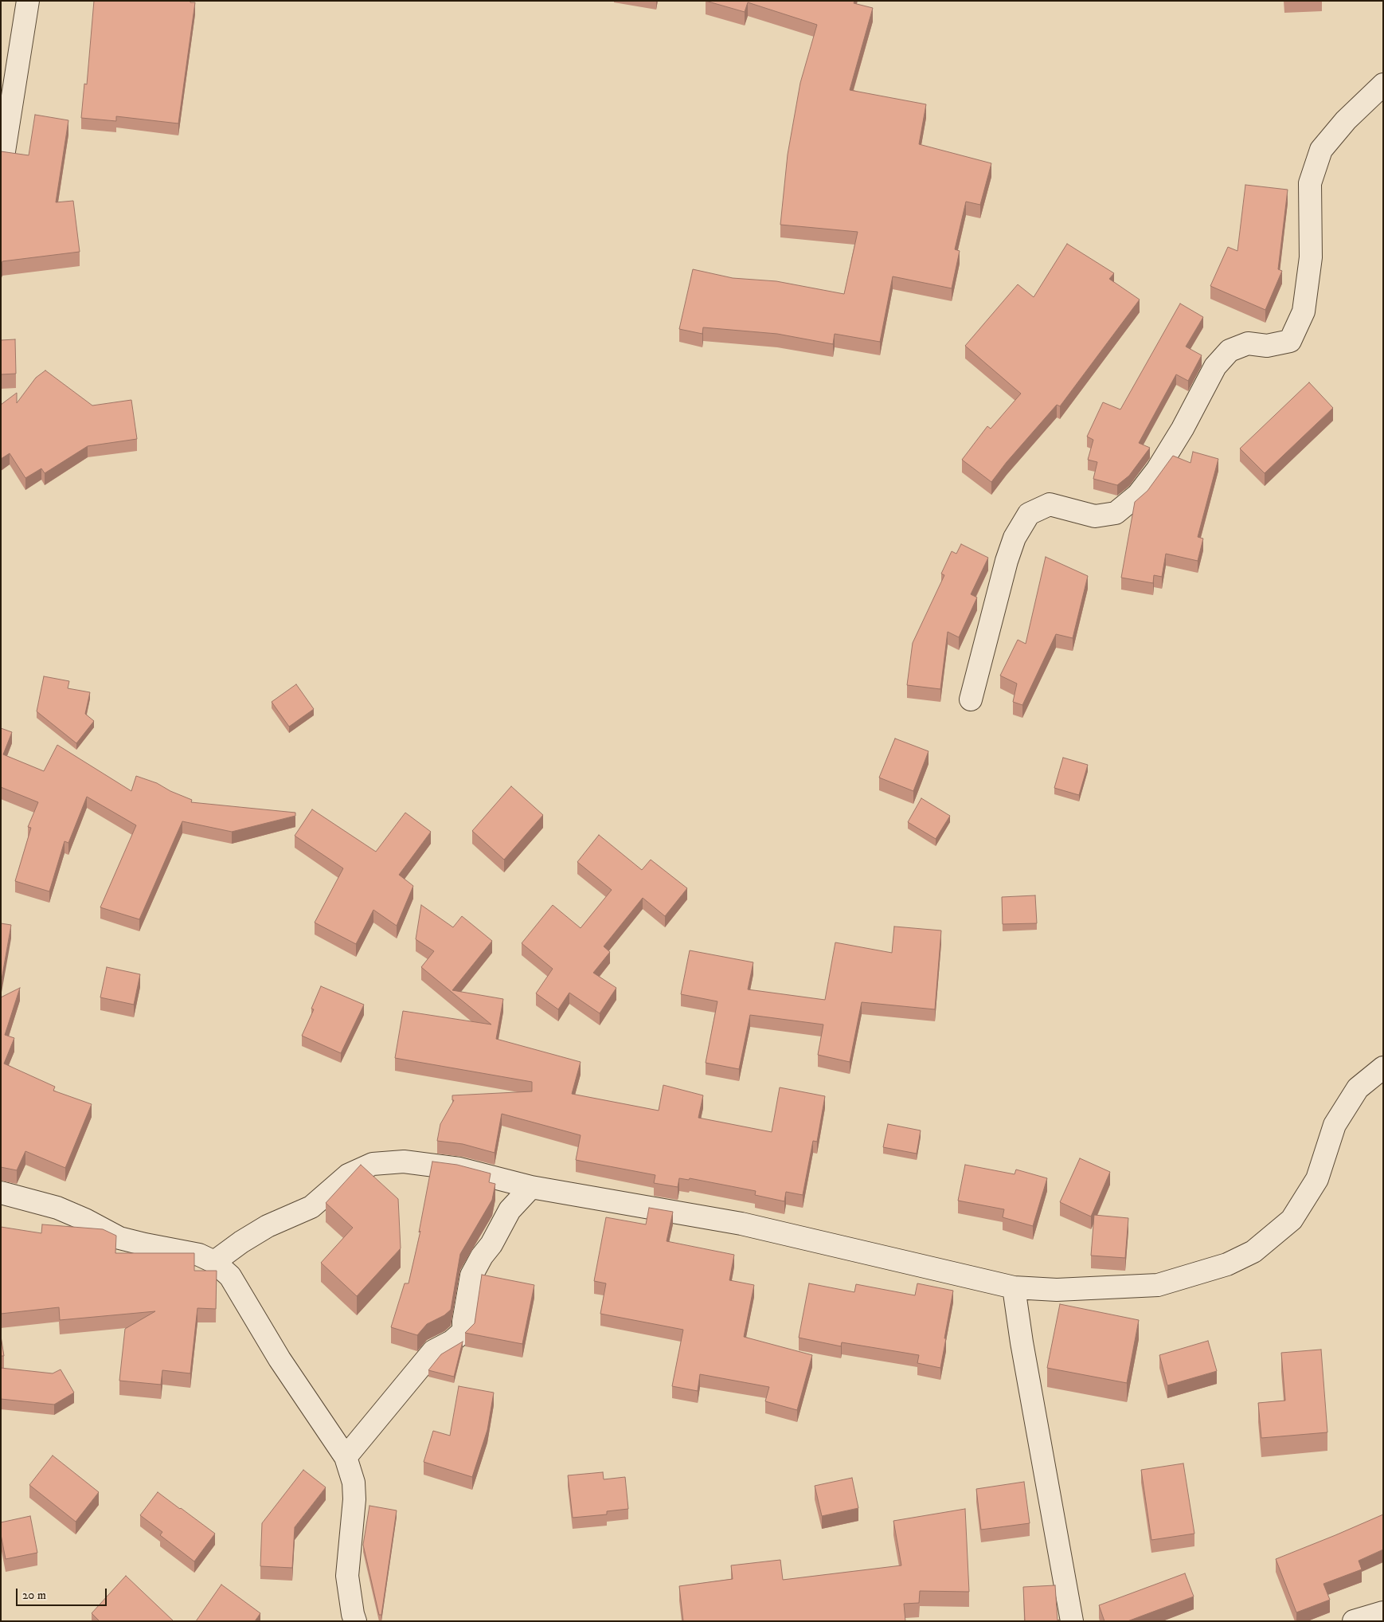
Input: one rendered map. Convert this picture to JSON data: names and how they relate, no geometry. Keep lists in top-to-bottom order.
{
  "scale_bar": "20 m"
}
